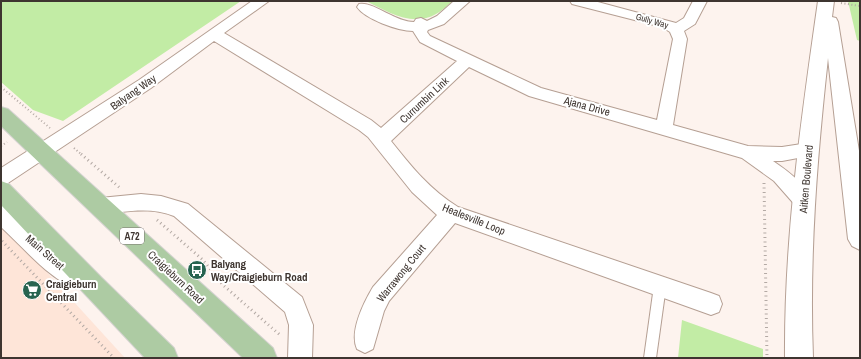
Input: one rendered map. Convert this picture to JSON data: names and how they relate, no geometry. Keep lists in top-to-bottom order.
{
  "streets": {
    "main road": [
      "Aitken Boulevard",
      "A72",
      "Main Street",
      "Craigieburn Road"
    ],
    "street": [
      "Gully Way",
      "Balyang Way",
      "Currumbin Link",
      "Ajana Drive",
      "Healesville Loop",
      "Warrawong Court"
    ]
  },
  "crossings": [
    ["Gully Way", "Ajana Drive"],
    ["Balyang Way", "Healesville Loop"],
    ["Balyang Way", "Craigieburn Road"],
    ["Currumbin Link", "Ajana Drive"],
    ["Currumbin Link", "Healesville Loop"],
    ["Ajana Drive", "Aitken Boulevard"],
    ["Healesville Loop", "Warrawong Court"]
  ],
  "places": {
    "bus stop": ["Balyang Way/Craigieburn Road"],
    "supermarket": ["Craigieburn Central"]
  }
}
